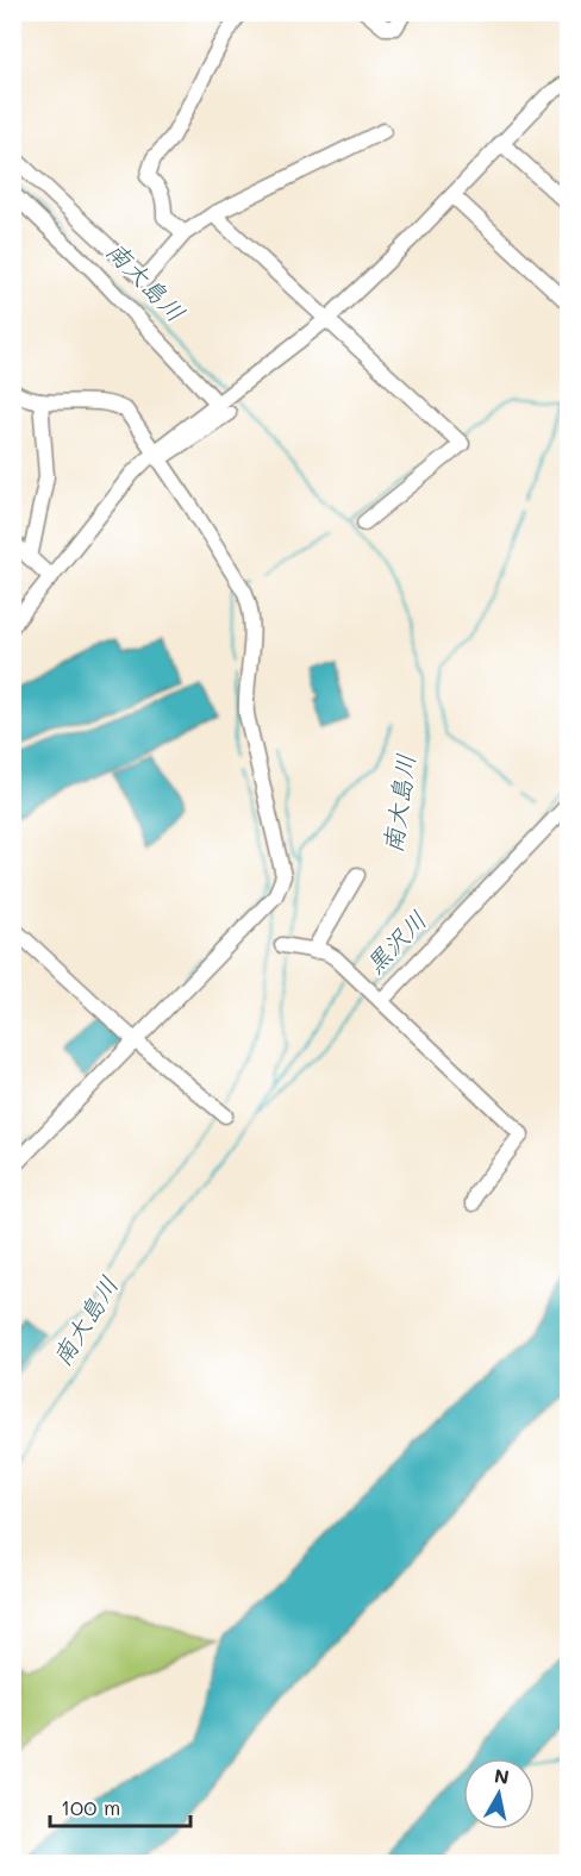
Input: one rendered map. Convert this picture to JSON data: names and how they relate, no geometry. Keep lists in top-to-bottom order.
{
  "water": ["南大島川", "黒沢川"],
  "scale_bar": "100 m",
  "north": "top"
}
